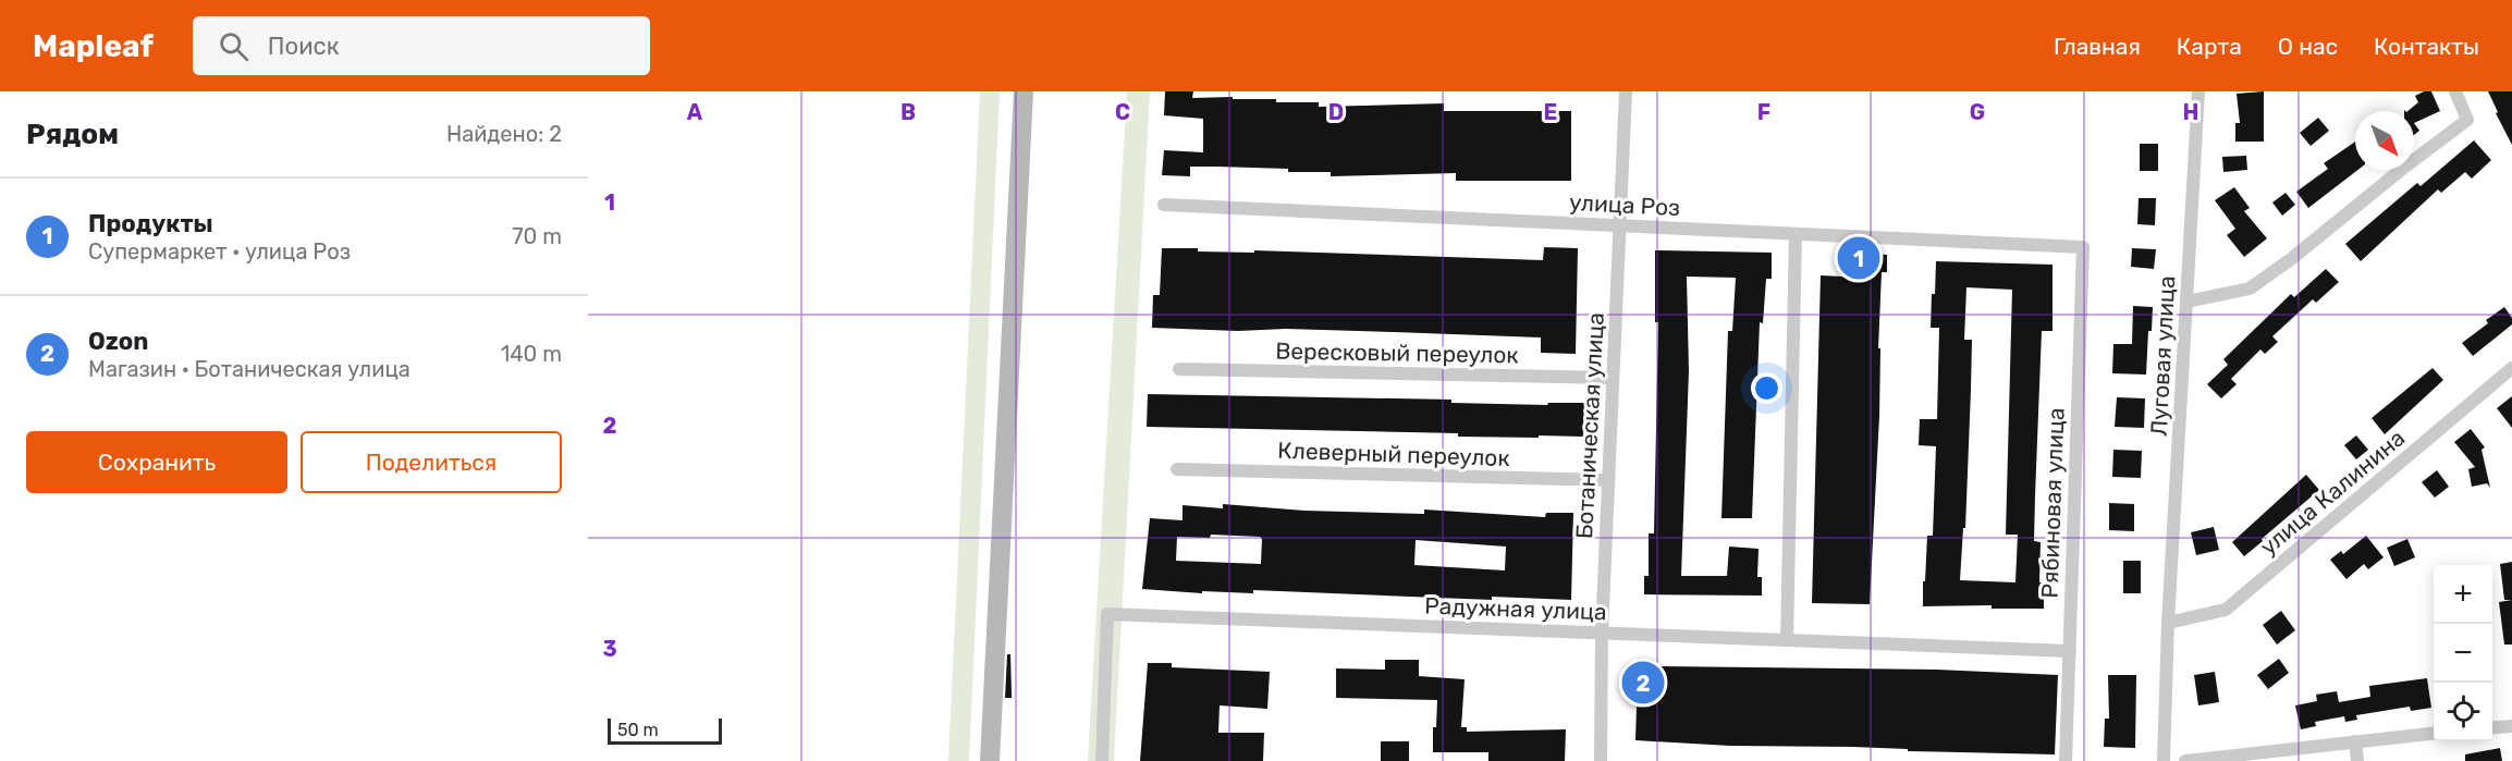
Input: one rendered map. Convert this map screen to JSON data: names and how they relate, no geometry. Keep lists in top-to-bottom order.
{
  "streets": {
    "street": [
      "улица Роз",
      "Вересковый переулок",
      "Луговая улица",
      "Ботаническая улица",
      "Клеверный переулок",
      "улица Калинина",
      "Рябиновая улица",
      "Радужная улица"
    ]
  },
  "crossings": [
    ["улица Роз", "Ботаническая улица"],
    ["улица Роз", "Рябиновая улица"],
    ["Вересковый переулок", "Ботаническая улица"],
    ["Луговая улица", "улица Калинина"],
    ["Ботаническая улица", "Клеверный переулок"],
    ["Ботаническая улица", "Радужная улица"],
    ["Рябиновая улица", "Радужная улица"]
  ],
  "scale_bar": "50 m",
  "north": "bottom right",
  "page": {
    "header": "Mapleaf",
    "search": "Поиск",
    "nav": [
      "Главная",
      "Карта",
      "О нас",
      "Контакты"
    ],
    "heading": ["Рядом", "Найдено: 2"],
    "list": [
      {
        "mark": "1",
        "name": "Продукты",
        "note": "Супермаркет · улица Роз",
        "value": "70 m"
      },
      {
        "mark": "2",
        "name": "Ozon",
        "note": "Магазин · Ботаническая улица",
        "value": "140 m"
      }
    ],
    "pins": ["1", "2"],
    "buttons": ["Сохранить", "Поделиться"],
    "map_buttons": ["+", "−"],
    "scale": "50 m"
  },
  "grid": {
    "columns": [
      "A",
      "B",
      "C",
      "D",
      "E",
      "F",
      "G",
      "H"
    ],
    "rows": ["1", "2", "3"]
  }
}
